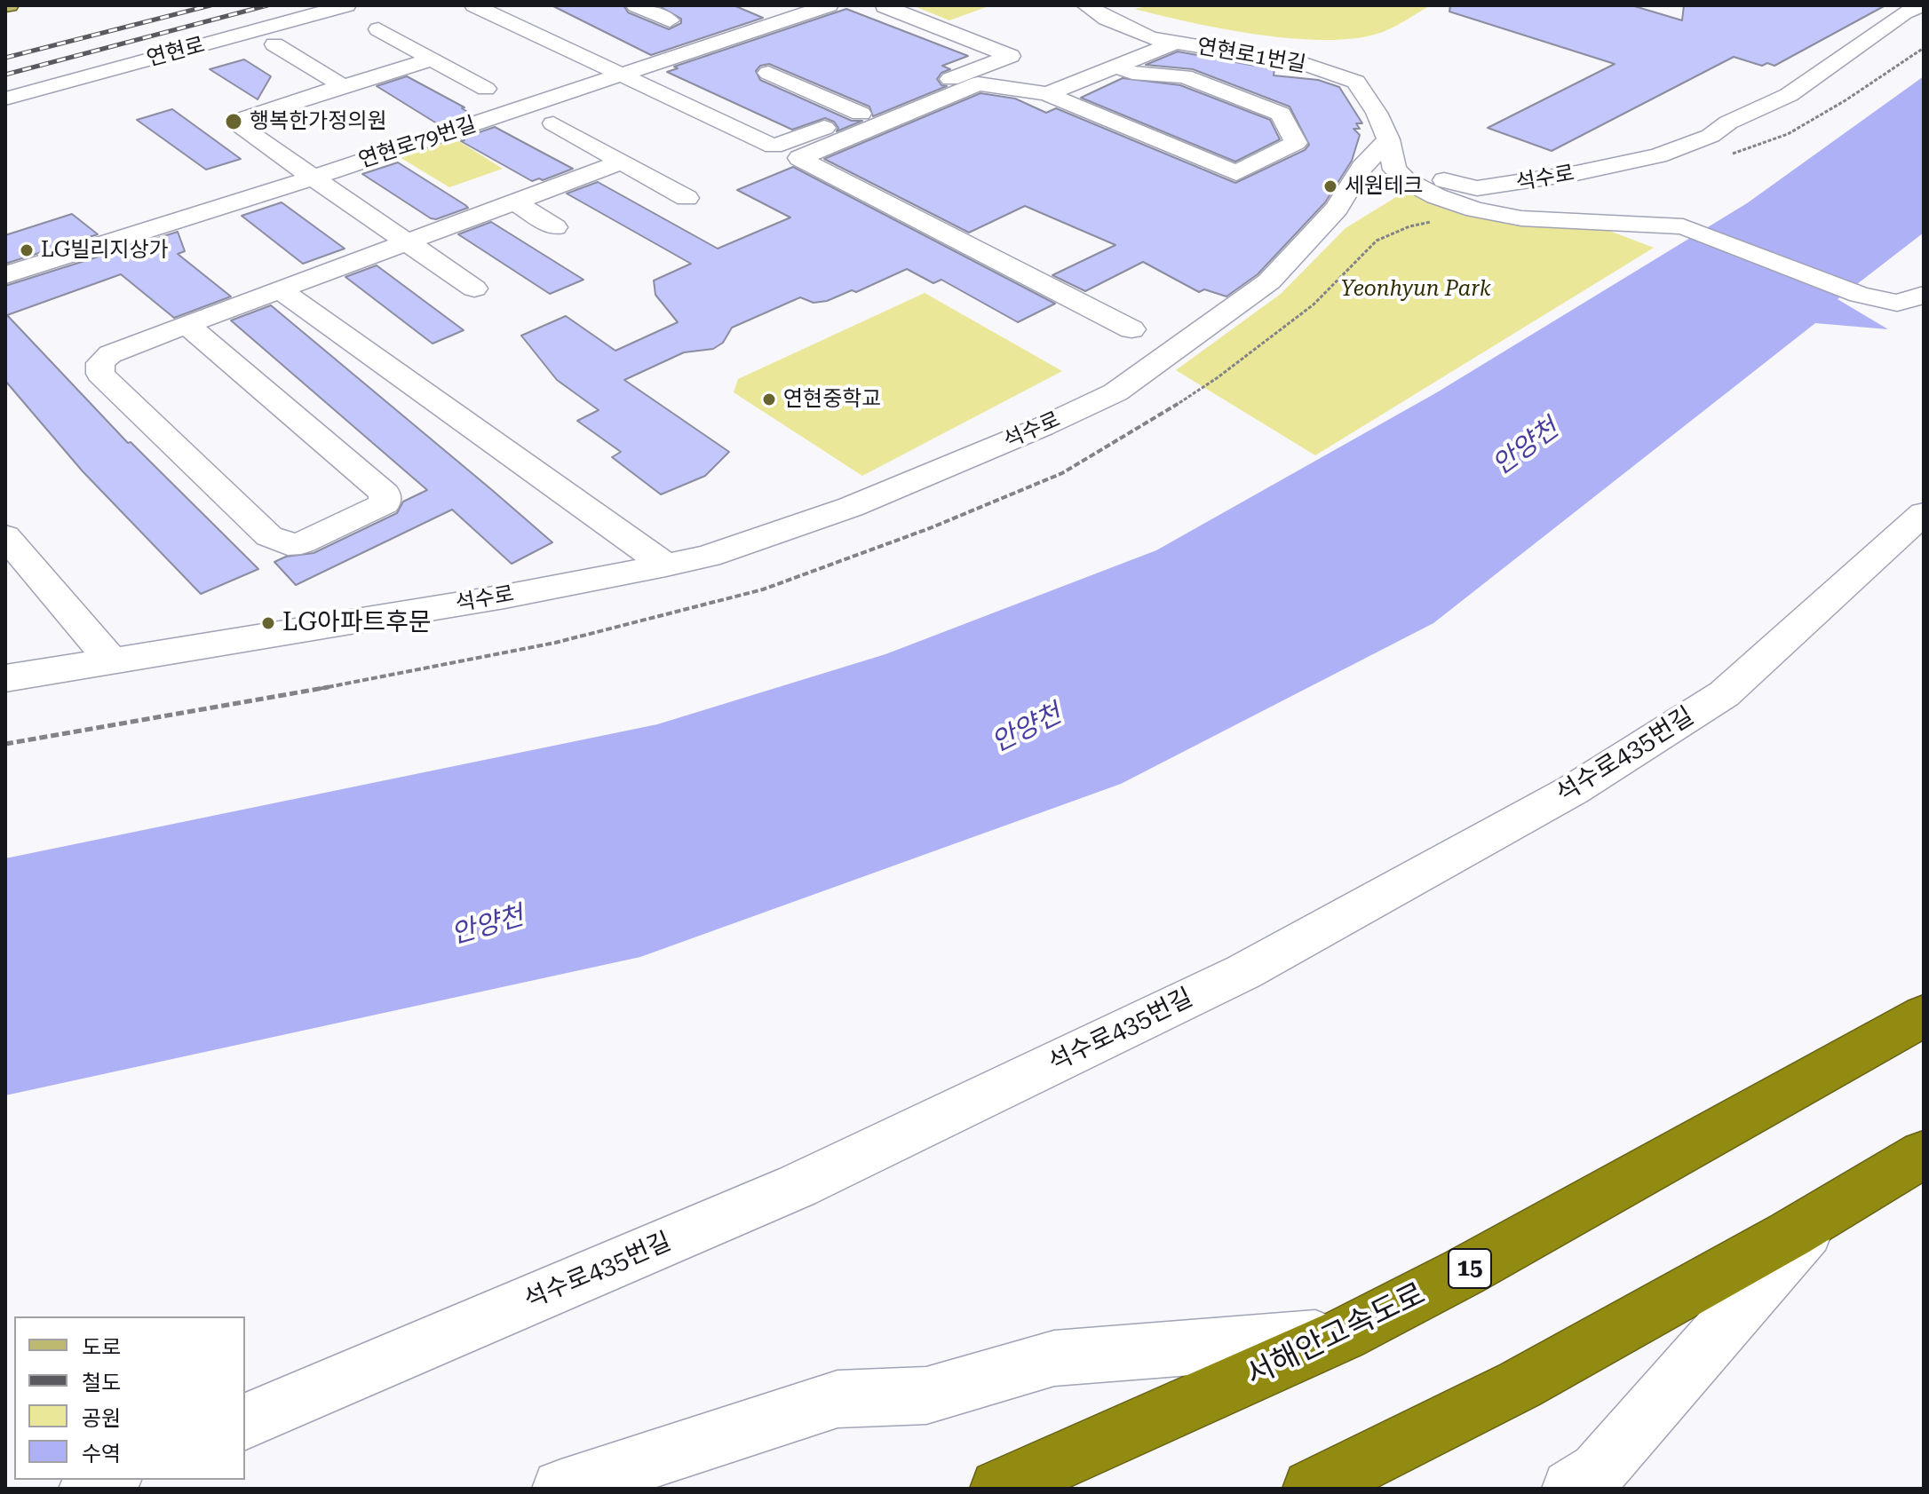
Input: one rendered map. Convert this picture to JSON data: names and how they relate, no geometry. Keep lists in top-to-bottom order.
{
  "streets": {
    "highway": ["15", "서해안고속도로"],
    "street": [
      "연현로",
      "연현로1번길",
      "연현로79번길",
      "석수로",
      "석수로435번길"
    ]
  },
  "crossings": [
    ["연현로1번길", "석수로"]
  ],
  "water": ["안양천"],
  "parks": ["Yeonhyun Park"],
  "places": [
    "행복한가정의원",
    "세원테크",
    "LG빌리지상가",
    "연현중학교",
    "LG아파트후문"
  ],
  "legend": [
    "도로",
    "철도",
    "공원",
    "수역"
  ]
}
